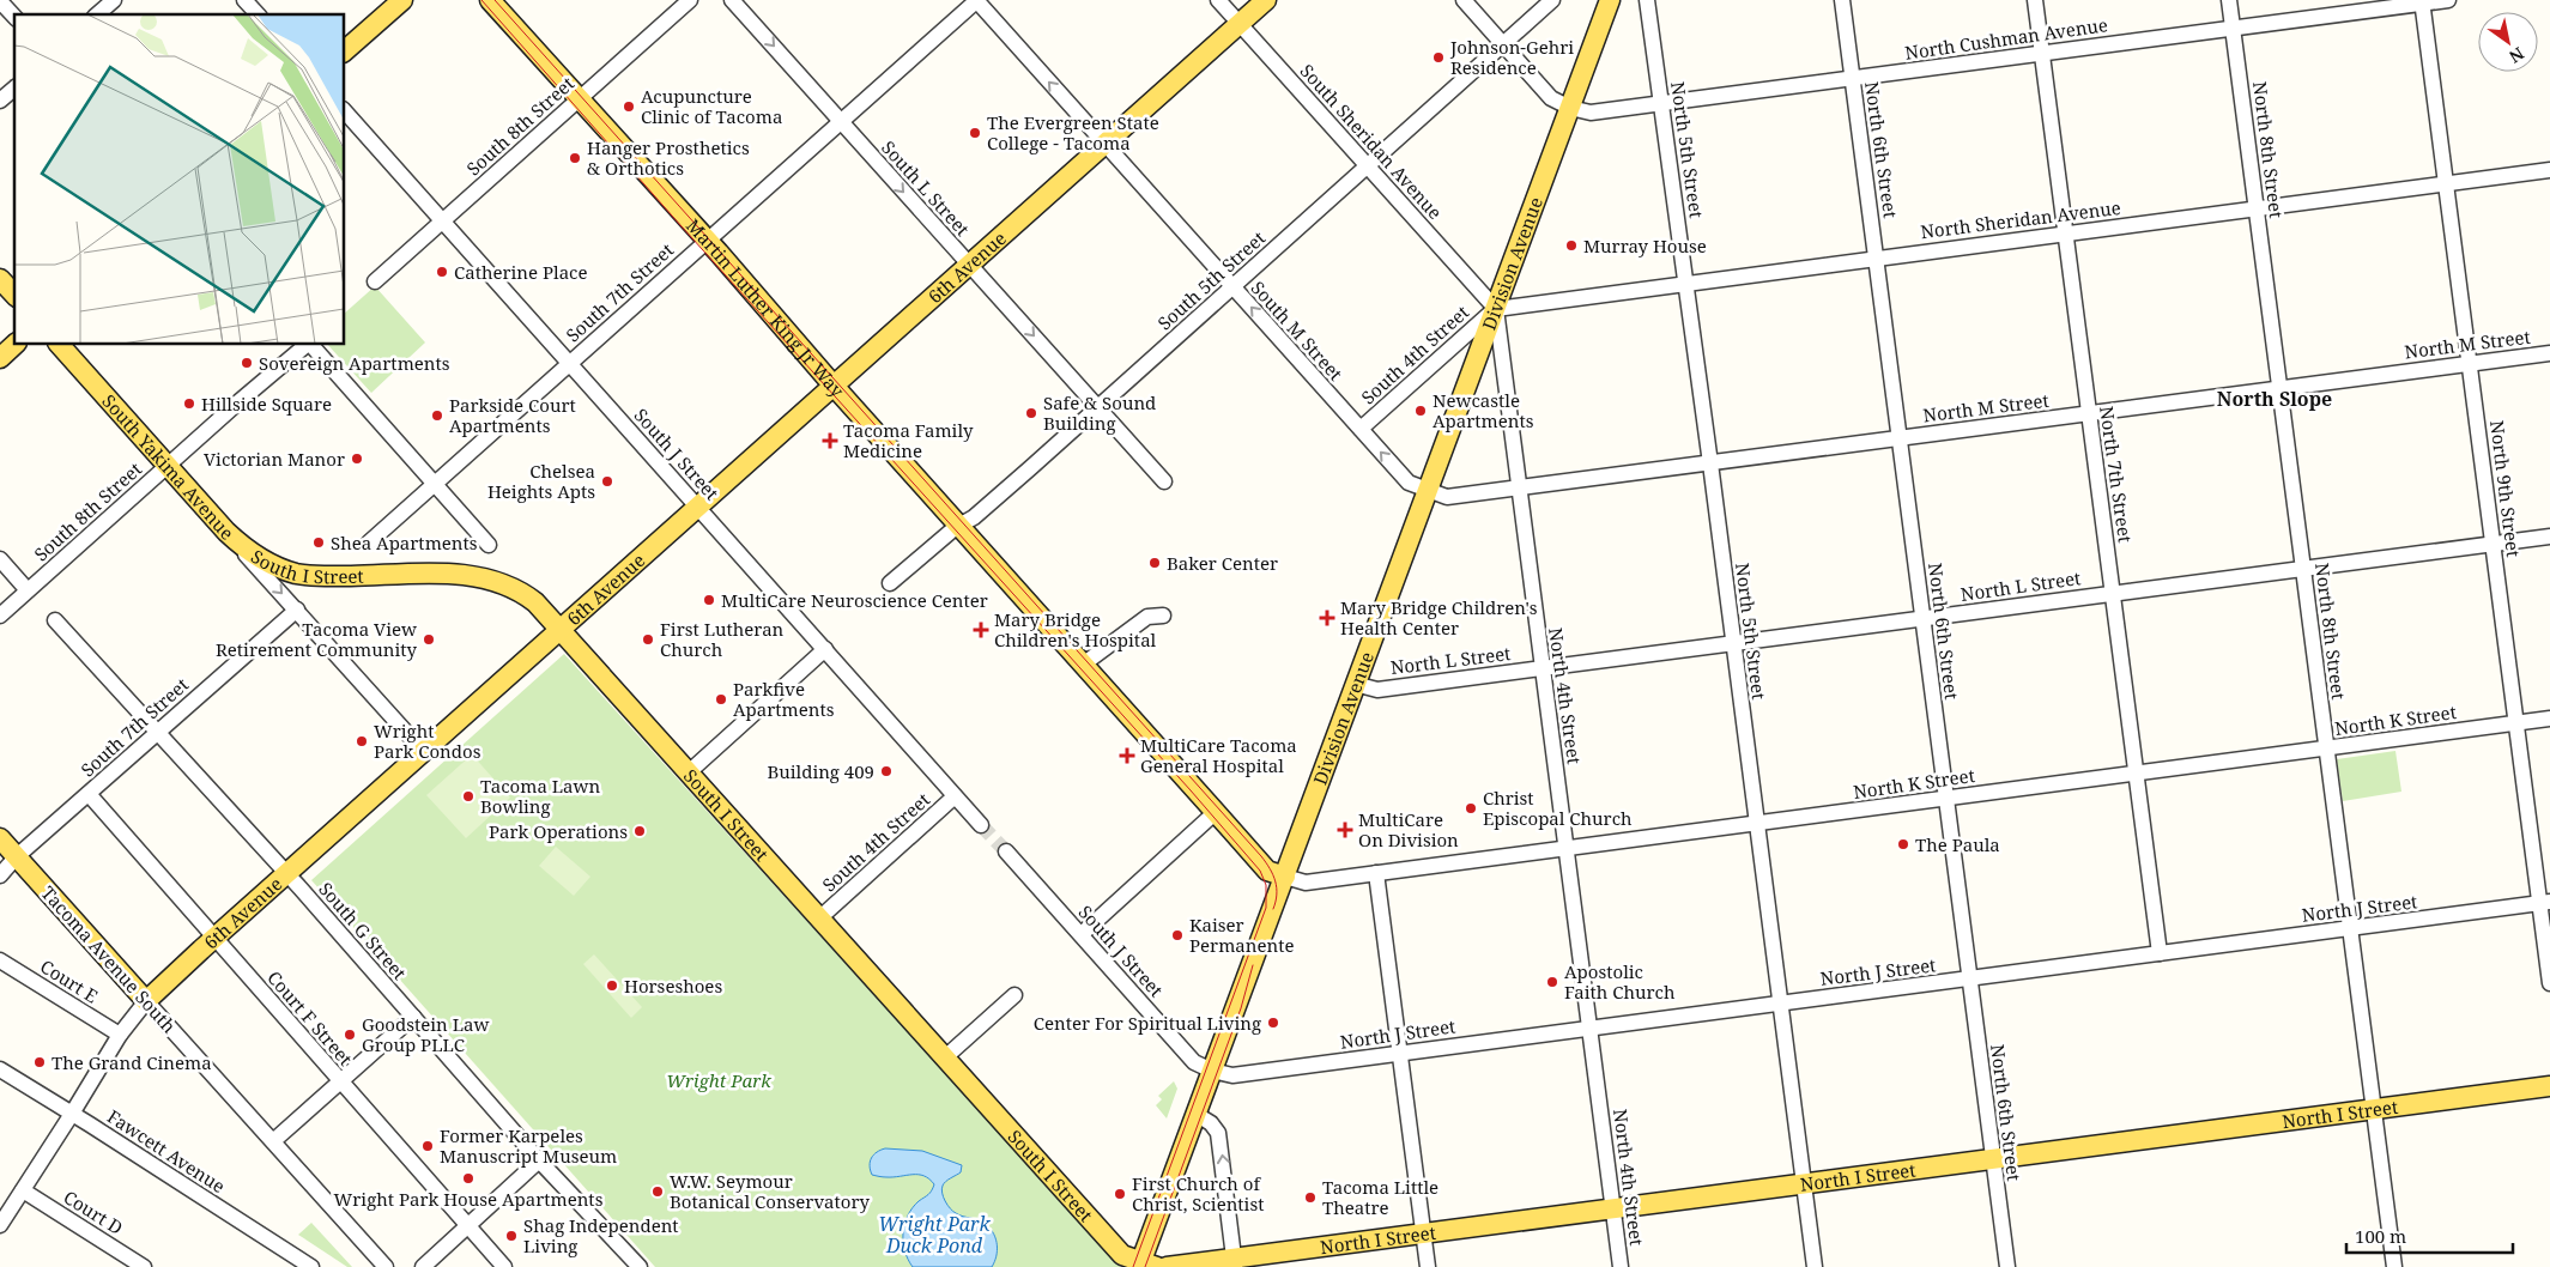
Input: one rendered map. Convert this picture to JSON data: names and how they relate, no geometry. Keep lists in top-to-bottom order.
{
  "streets": {
    "main road": [
      "Division Avenue",
      "6th Avenue",
      "Martin Luther King Jr Way",
      "South Yakima Avenue",
      "South I Street",
      "Tacoma Avenue South",
      "North I Street"
    ],
    "street": [
      "North Cushman Avenue",
      "South 8th Street",
      "South Sheridan Avenue",
      "North 5th Street",
      "North 6th Street",
      "North 8th Street",
      "South L Street",
      "North Sheridan Avenue",
      "South 5th Street",
      "South 7th Street",
      "South M Street",
      "North M Street",
      "South 4th Street",
      "South J Street",
      "North 7th Street",
      "North 9th Street",
      "North L Street",
      "North 4th Street",
      "North K Street",
      "North J Street",
      "South G Street",
      "Court E",
      "Court F Street",
      "Fawcett Avenue",
      "Court D"
    ]
  },
  "crossings": [
    ["North Cushman Avenue", "North 5th Street"],
    ["North Cushman Avenue", "North 6th Street"],
    ["North Cushman Avenue", "North 8th Street"],
    ["North Cushman Avenue", "Division Avenue"],
    ["North Cushman Avenue", "North 7th Street"],
    ["North Cushman Avenue", "North 9th Street"],
    ["South 8th Street", "Martin Luther King Jr Way"],
    ["South 8th Street", "South J Street"],
    ["South 8th Street", "South Yakima Avenue"],
    ["South Sheridan Avenue", "North Sheridan Avenue"],
    ["South Sheridan Avenue", "Division Avenue"],
    ["South Sheridan Avenue", "6th Avenue"],
    ["South Sheridan Avenue", "South 5th Street"],
    ["South Sheridan Avenue", "South 4th Street"],
    ["South Sheridan Avenue", "North 4th Street"],
    ["North 5th Street", "North Sheridan Avenue"],
    ["North 5th Street", "North M Street"],
    ["North 5th Street", "North L Street"],
    ["North 5th Street", "North K Street"],
    ["North 5th Street", "North J Street"],
    ["North 5th Street", "North I Street"],
    ["North 6th Street", "North Sheridan Avenue"],
    ["North 6th Street", "North M Street"],
    ["North 6th Street", "North L Street"],
    ["North 6th Street", "North K Street"],
    ["North 6th Street", "North J Street"],
    ["North 6th Street", "North I Street"],
    ["North 8th Street", "North Sheridan Avenue"],
    ["North 8th Street", "North M Street"],
    ["North 8th Street", "North L Street"],
    ["North 8th Street", "North K Street"],
    ["North 8th Street", "North J Street"],
    ["North 8th Street", "North I Street"],
    ["South L Street", "6th Avenue"],
    ["South L Street", "South 5th Street"],
    ["South L Street", "South 7th Street"],
    ["North Sheridan Avenue", "Division Avenue"],
    ["North Sheridan Avenue", "South 4th Street"],
    ["North Sheridan Avenue", "North 7th Street"],
    ["North Sheridan Avenue", "North 9th Street"],
    ["North Sheridan Avenue", "North 4th Street"],
    ["Division Avenue", "Martin Luther King Jr Way"],
    ["Division Avenue", "South M Street"],
    ["Division Avenue", "North M Street"],
    ["Division Avenue", "South 4th Street"],
    ["Division Avenue", "South J Street"],
    ["Division Avenue", "South I Street"],
    ["Division Avenue", "North L Street"],
    ["Division Avenue", "North 4th Street"],
    ["Division Avenue", "North K Street"],
    ["Division Avenue", "North J Street"],
    ["6th Avenue", "Martin Luther King Jr Way"],
    ["6th Avenue", "South M Street"],
    ["6th Avenue", "South J Street"],
    ["6th Avenue", "South Yakima Avenue"],
    ["6th Avenue", "South I Street"],
    ["6th Avenue", "South G Street"],
    ["6th Avenue", "Tacoma Avenue South"],
    ["6th Avenue", "Court E"],
    ["6th Avenue", "Court F Street"],
    ["6th Avenue", "Fawcett Avenue"],
    ["6th Avenue", "Court D"],
    ["South 5th Street", "Martin Luther King Jr Way"],
    ["South 5th Street", "South M Street"],
    ["South 7th Street", "Martin Luther King Jr Way"],
    ["South 7th Street", "South M Street"],
    ["South 7th Street", "South J Street"],
    ["South 7th Street", "South Yakima Avenue"],
    ["South 7th Street", "South G Street"],
    ["South 7th Street", "Tacoma Avenue South"],
    ["South 7th Street", "Court F Street"],
    ["Martin Luther King Jr Way", "North K Street"],
    ["South M Street", "North M Street"],
    ["South M Street", "South 4th Street"],
    ["North M Street", "North 7th Street"],
    ["North M Street", "North 9th Street"],
    ["North M Street", "North 4th Street"],
    ["South 4th Street", "South J Street"],
    ["South 4th Street", "South I Street"],
    ["South 4th Street", "North 4th Street"],
    ["South J Street", "North J Street"],
    ["South Yakima Avenue", "South I Street"],
    ["North 7th Street", "North L Street"],
    ["North 7th Street", "North K Street"],
    ["North 7th Street", "North J Street"],
    ["North 9th Street", "North L Street"],
    ["North 9th Street", "North K Street"],
    ["North 9th Street", "North J Street"],
    ["North L Street", "North 4th Street"],
    ["North 4th Street", "North K Street"],
    ["North 4th Street", "North J Street"],
    ["North 4th Street", "North I Street"]
  ],
  "one_way": ["South L Street", "South M Street"],
  "districts": ["North Slope"],
  "water": ["Wright Park Duck Pond"],
  "parks": ["Wright Park"],
  "places": {
    "other": [
      "Johnson-Gehri Residence",
      "Acupuncture Clinic of Tacoma",
      "The Evergreen State College - Tacoma",
      "Hanger Prosthetics & Orthotics",
      "Murray House",
      "Catherine Place",
      "Sovereign Apartments",
      "Hillside Square",
      "Newcastle Apartments",
      "Safe & Sound Building",
      "Parkside Court Apartments",
      "Victorian Manor",
      "Chelsea Heights Apts",
      "Shea Apartments",
      "Baker Center",
      "MultiCare Neuroscience Center",
      "Tacoma View Retirement Community",
      "First Lutheran Church",
      "Parkfive Apartments",
      "Wright Park Condos",
      "Building 409",
      "Tacoma Lawn Bowling",
      "Christ Episcopal Church",
      "Park Operations",
      "The Paula",
      "Kaiser Permanente",
      "Apostolic Faith Church",
      "Horseshoes",
      "Center For Spiritual Living",
      "Goodstein Law Group PLLC",
      "The Grand Cinema",
      "Former Karpeles Manuscript Museum",
      "Wright Park House Apartments",
      "W.W. Seymour Botanical Conservatory",
      "First Church of Christ, Scientist",
      "Tacoma Little Theatre",
      "Shag Independent Living"
    ],
    "health": [
      "Tacoma Family Medicine",
      "Mary Bridge Children's Health Center",
      "Mary Bridge Children's Hospital",
      "MultiCare Tacoma General Hospital",
      "MultiCare On Division"
    ]
  },
  "scale_bar": "100 m",
  "north": "bottom right"
}
